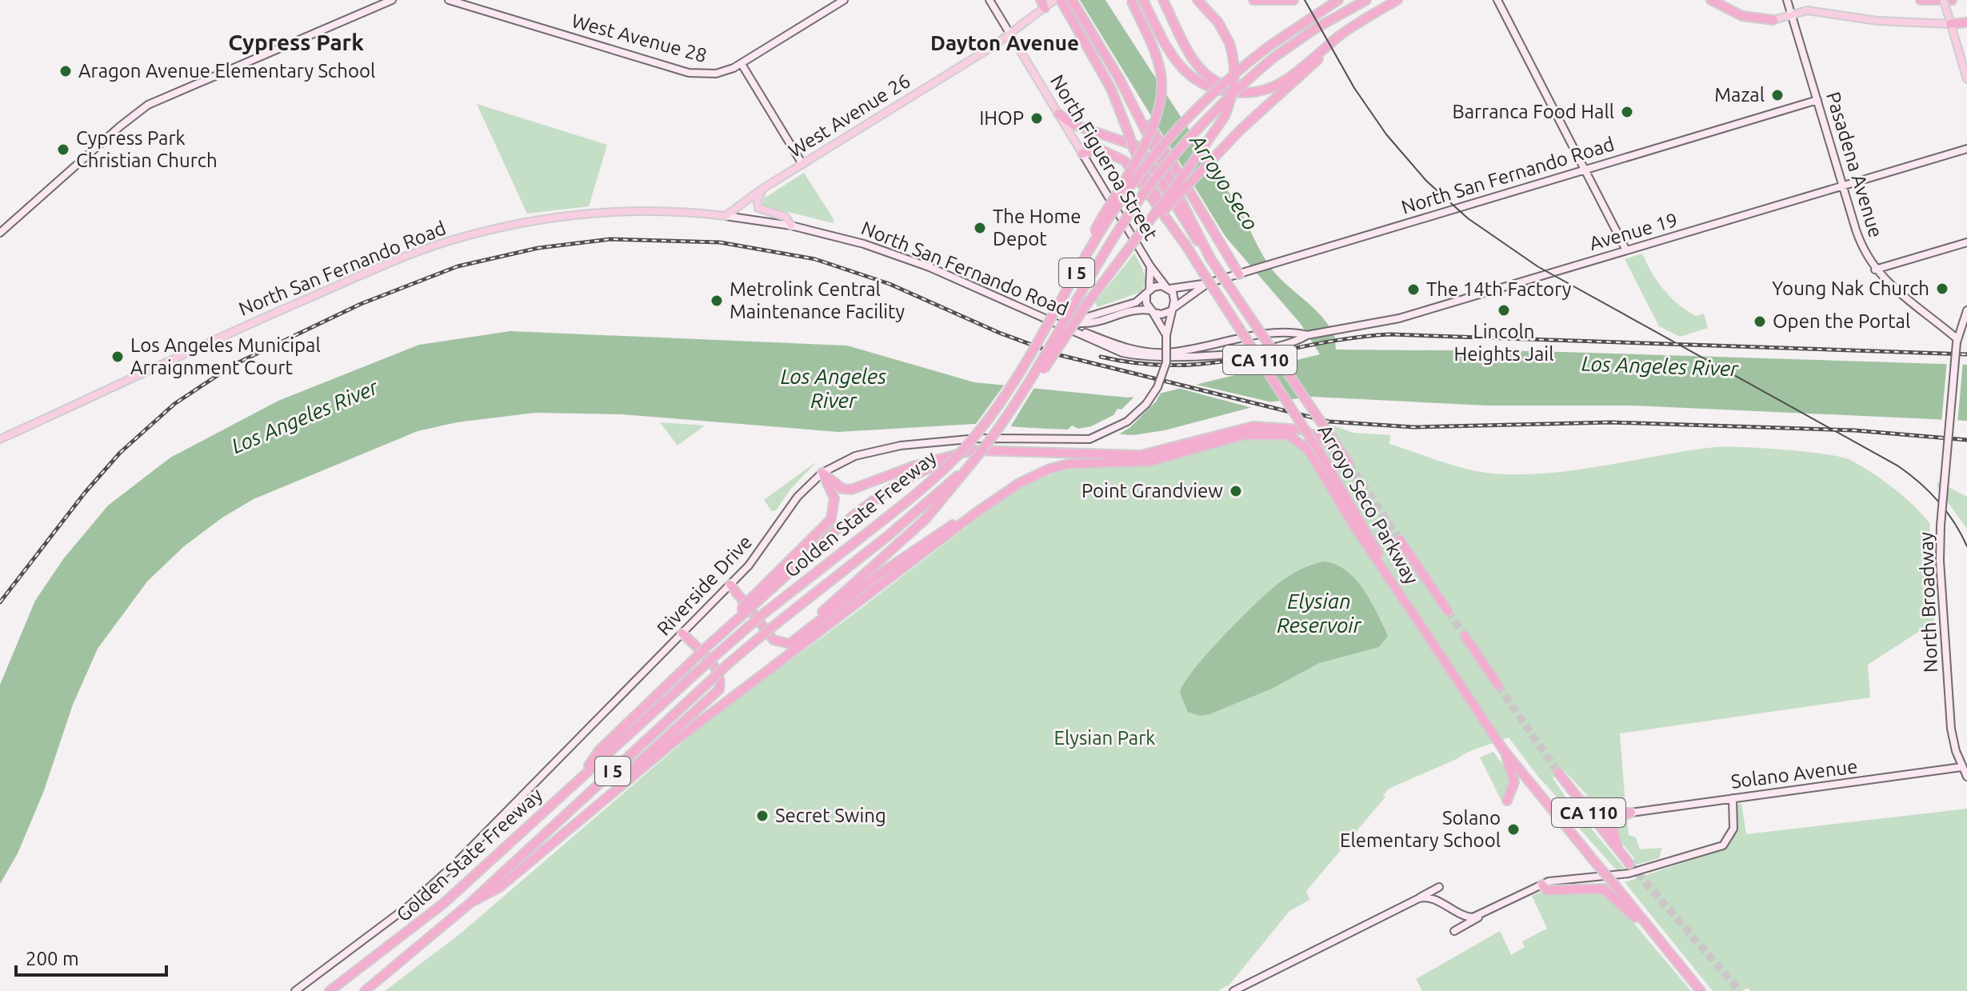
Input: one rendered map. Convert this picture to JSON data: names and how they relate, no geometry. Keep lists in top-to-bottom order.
{
  "streets": {
    "highway": [
      "I 5",
      "CA 110",
      "Arroyo Seco Parkway",
      "Golden State Freeway"
    ],
    "main road": [
      "West Avenue 28",
      "West Avenue 26",
      "North Figueroa Street",
      "Pasadena Avenue",
      "North San Fernando Road",
      "Avenue 19",
      "Riverside Drive",
      "North Broadway",
      "Solano Avenue"
    ]
  },
  "crossings": [
    ["West Avenue 26", "North Figueroa Street"],
    ["West Avenue 26", "North San Fernando Road"],
    ["North Figueroa Street", "North San Fernando Road"],
    ["North Figueroa Street", "Riverside Drive"],
    ["Pasadena Avenue", "North San Fernando Road"],
    ["Pasadena Avenue", "Avenue 19"],
    ["Pasadena Avenue", "North Broadway"],
    ["North San Fernando Road", "Avenue 19"],
    ["North San Fernando Road", "Riverside Drive"],
    ["North Broadway", "Solano Avenue"]
  ],
  "districts": ["Cypress Park", "Dayton Avenue"],
  "water": ["Arroyo Seco", "Los Angeles River", "Elysian Reservoir"],
  "parks": ["Elysian Park"],
  "places": [
    "Aragon Avenue Elementary School",
    "Mazal",
    "Barranca Food Hall",
    "IHOP",
    "Cypress Park Christian Church",
    "The Home Depot",
    "Young Nak Church",
    "The 14th Factory",
    "Metrolink Central Maintenance Facility",
    "Lincoln Heights Jail",
    "Open the Portal",
    "Los Angeles Municipal Arraignment Court",
    "Point Grandview",
    "Secret Swing",
    "Solano Elementary School"
  ],
  "scale_bar": "200 m"
}
